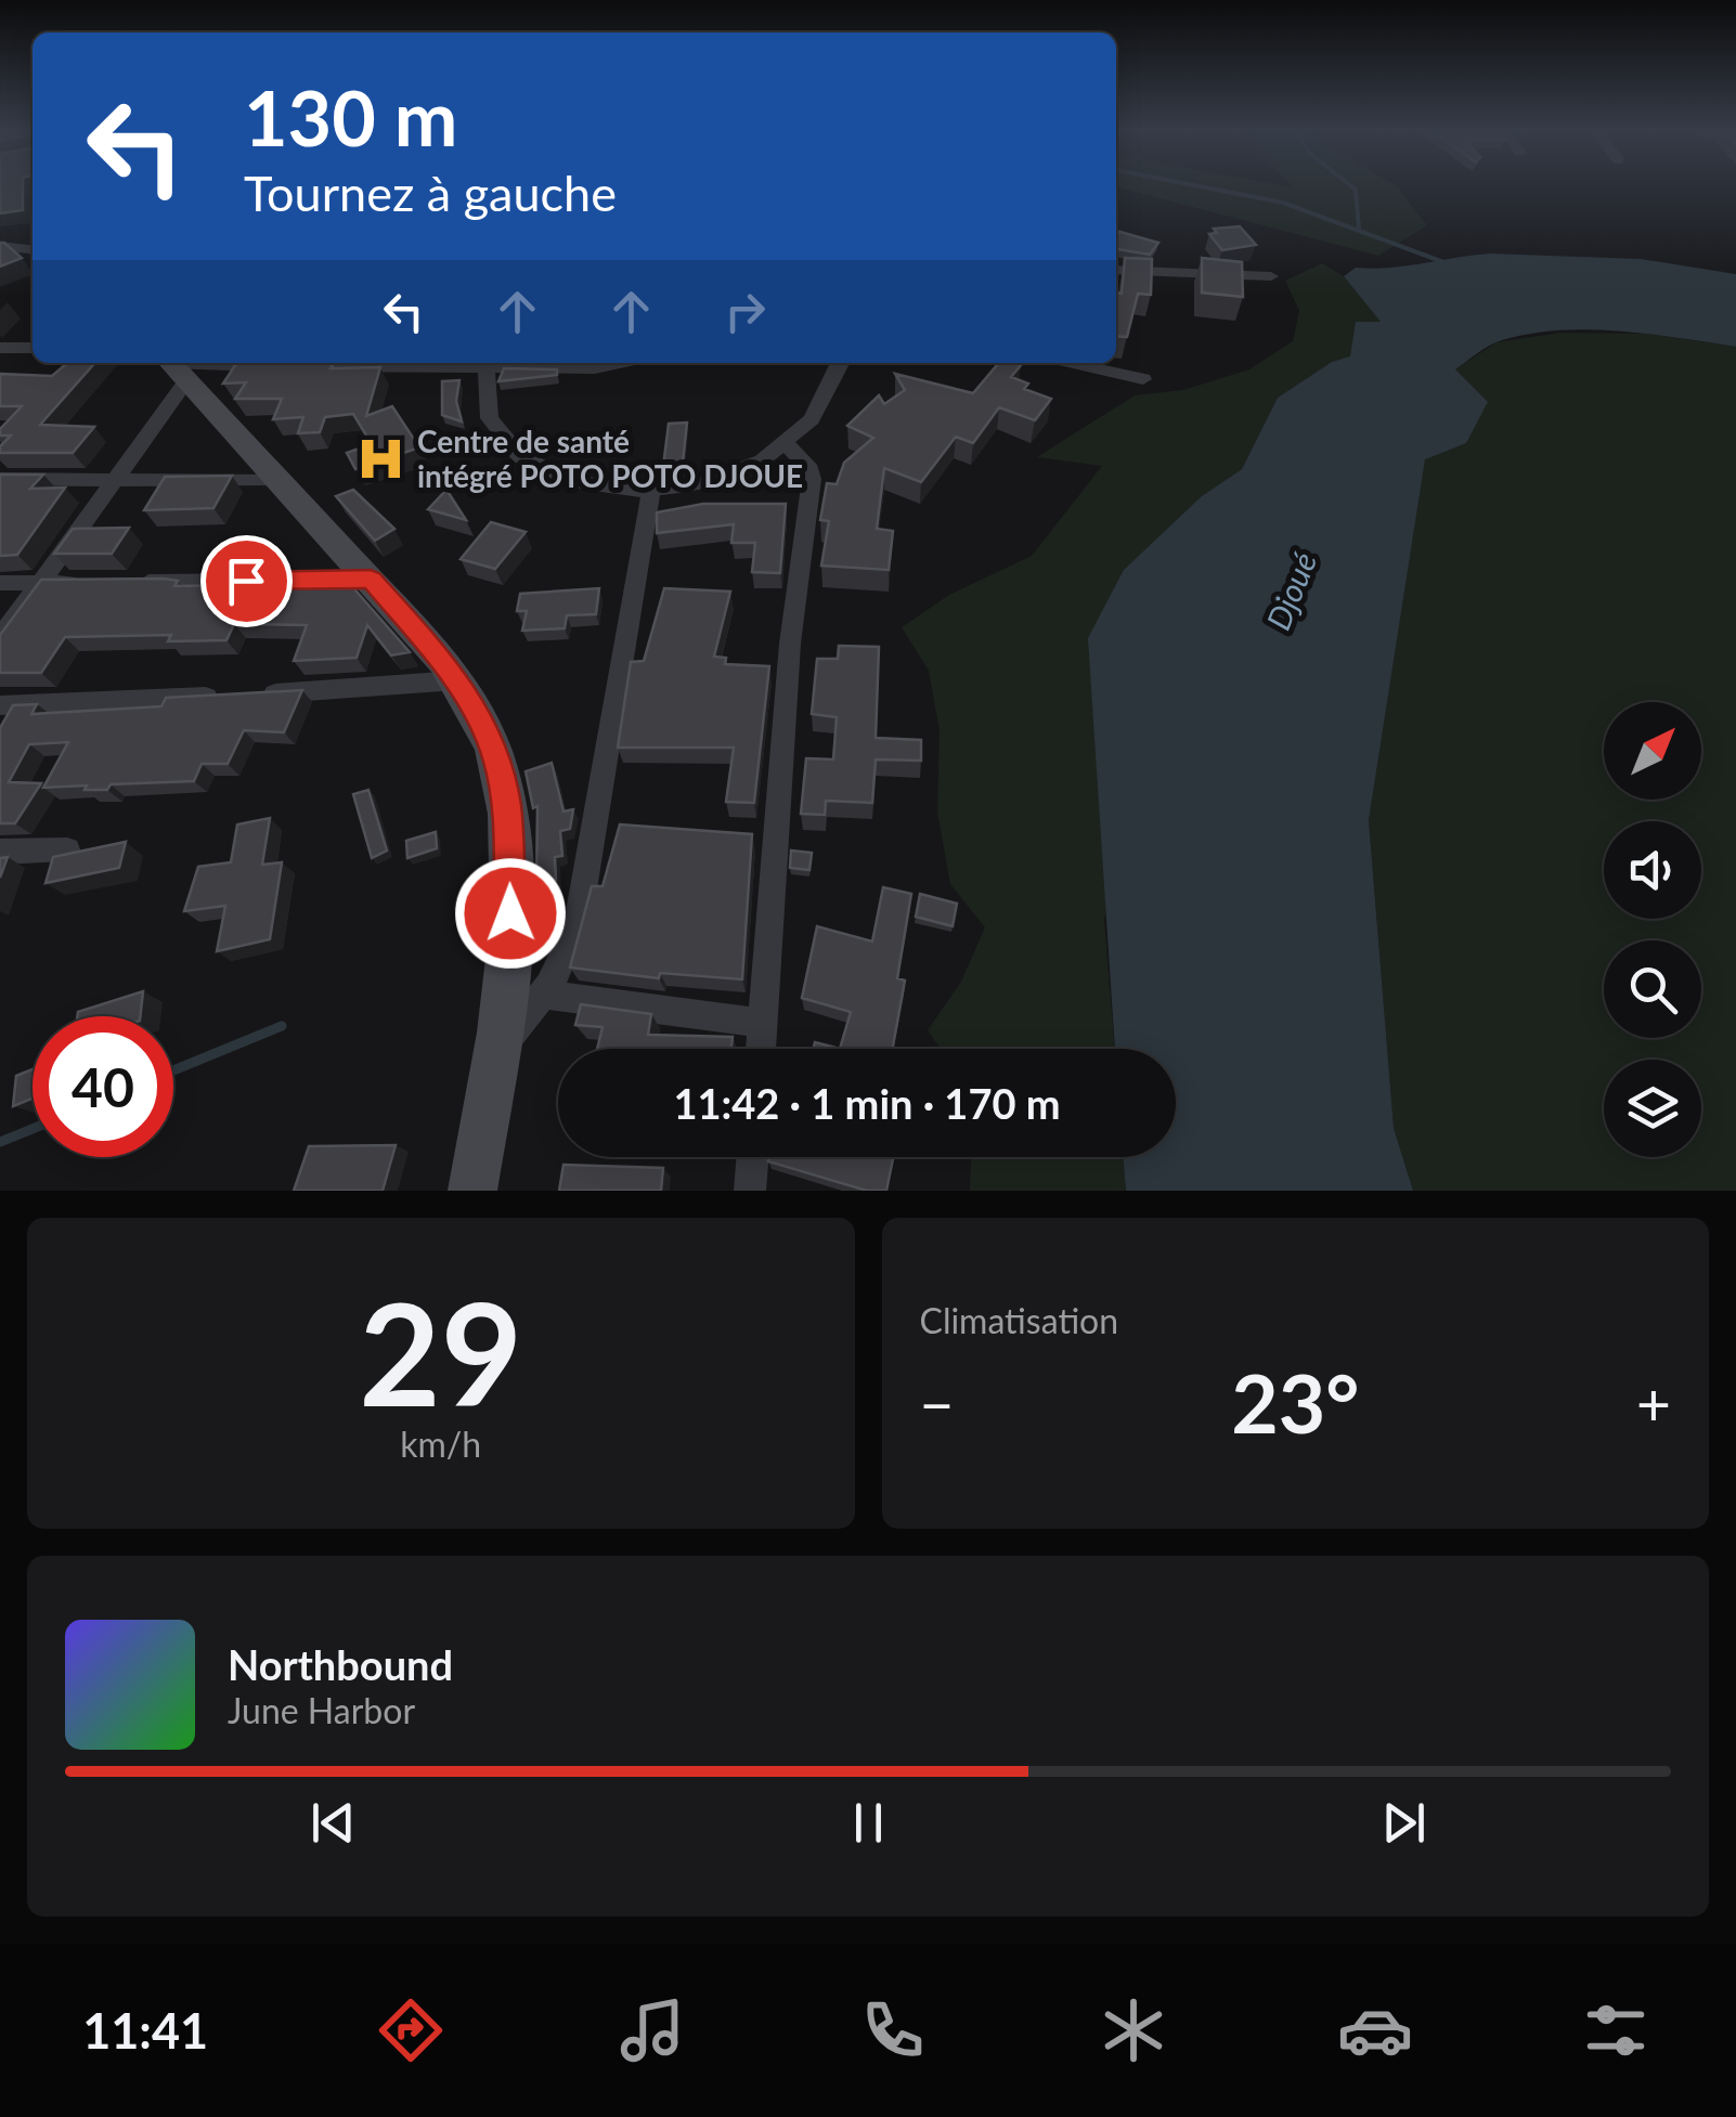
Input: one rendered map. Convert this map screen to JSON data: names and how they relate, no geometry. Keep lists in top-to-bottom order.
{
  "water": ["Djoué"],
  "places": {
    "hospital": ["Centre de santé intégré POTO POTO DJOUE"]
  },
  "north": "top right",
  "page": {
    "turn": ["130 m", "Tournez à gauche"],
    "limit": "40",
    "trip": "11:42 · 1 min · 170 m",
    "tile": [
      ["29", "km/h"],
      "Climatisation"
    ],
    "heat": ["−", "23°", "+"],
    "song": ["Northbound", "June Harbor"],
    "tabs": "11:41"
  }
}
